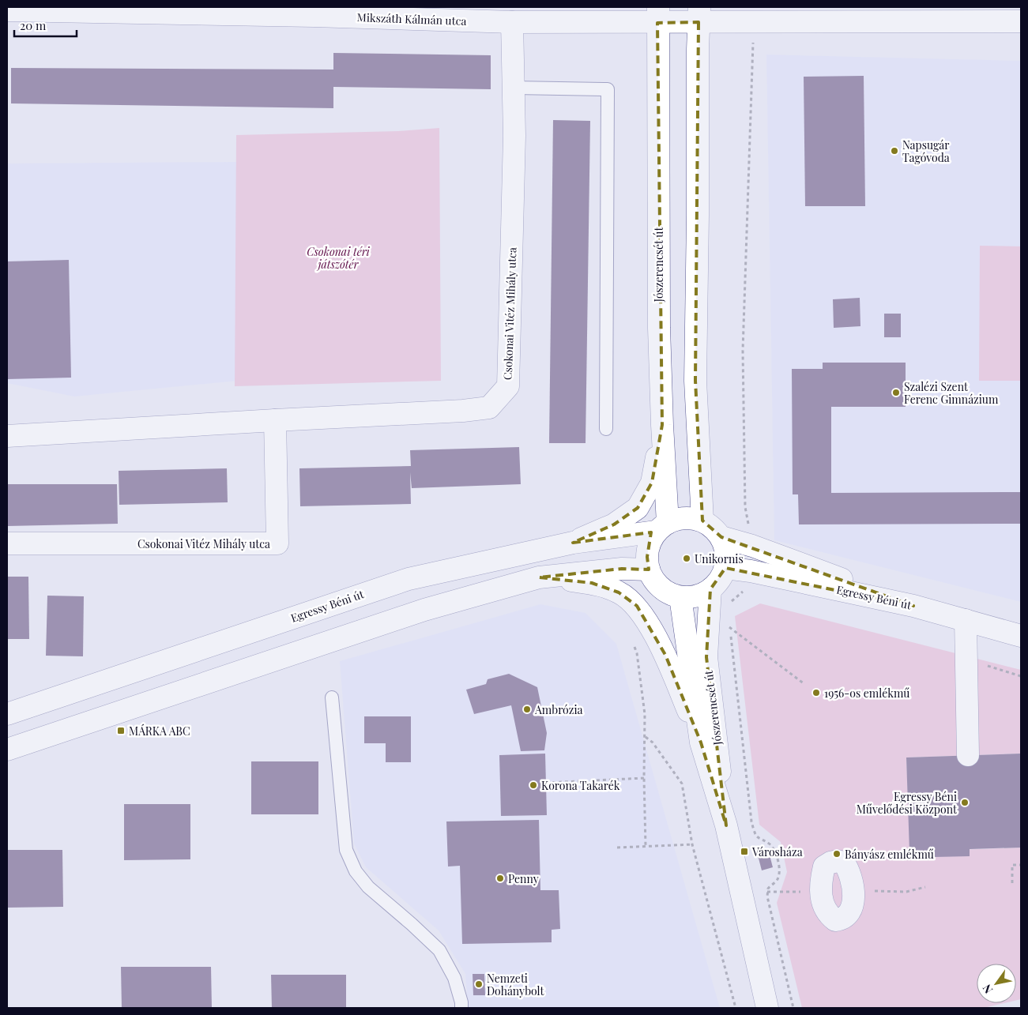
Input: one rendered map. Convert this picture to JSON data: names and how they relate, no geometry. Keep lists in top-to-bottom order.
{
  "streets": {
    "street": [
      "Mikszáth Kálmán utca",
      "Jószerencsét út",
      "Csokonai Vitéz Mihály utca",
      "Egressy Béni út"
    ]
  },
  "crossings": [
    ["Mikszáth Kálmán utca", "Jószerencsét út"],
    ["Mikszáth Kálmán utca", "Csokonai Vitéz Mihály utca"],
    ["Jószerencsét út", "Egressy Béni út"]
  ],
  "parks": ["Csokonai téri játszótér"],
  "places": {
    "other": [
      "Napsugár Tagóvoda",
      "Szalézi Szent Ferenc Gimnázium",
      "Unikornis",
      "1956-os emlékmű",
      "Ambrózia",
      "Korona Takarék",
      "Egressy Béni Művelődési Központ",
      "Bányász emlékmű",
      "Penny",
      "Nemzeti Dohánybolt"
    ],
    "transit": ["MÁRKA ABC", "Városháza"]
  },
  "scale_bar": "20 m",
  "north": "bottom left"
}
